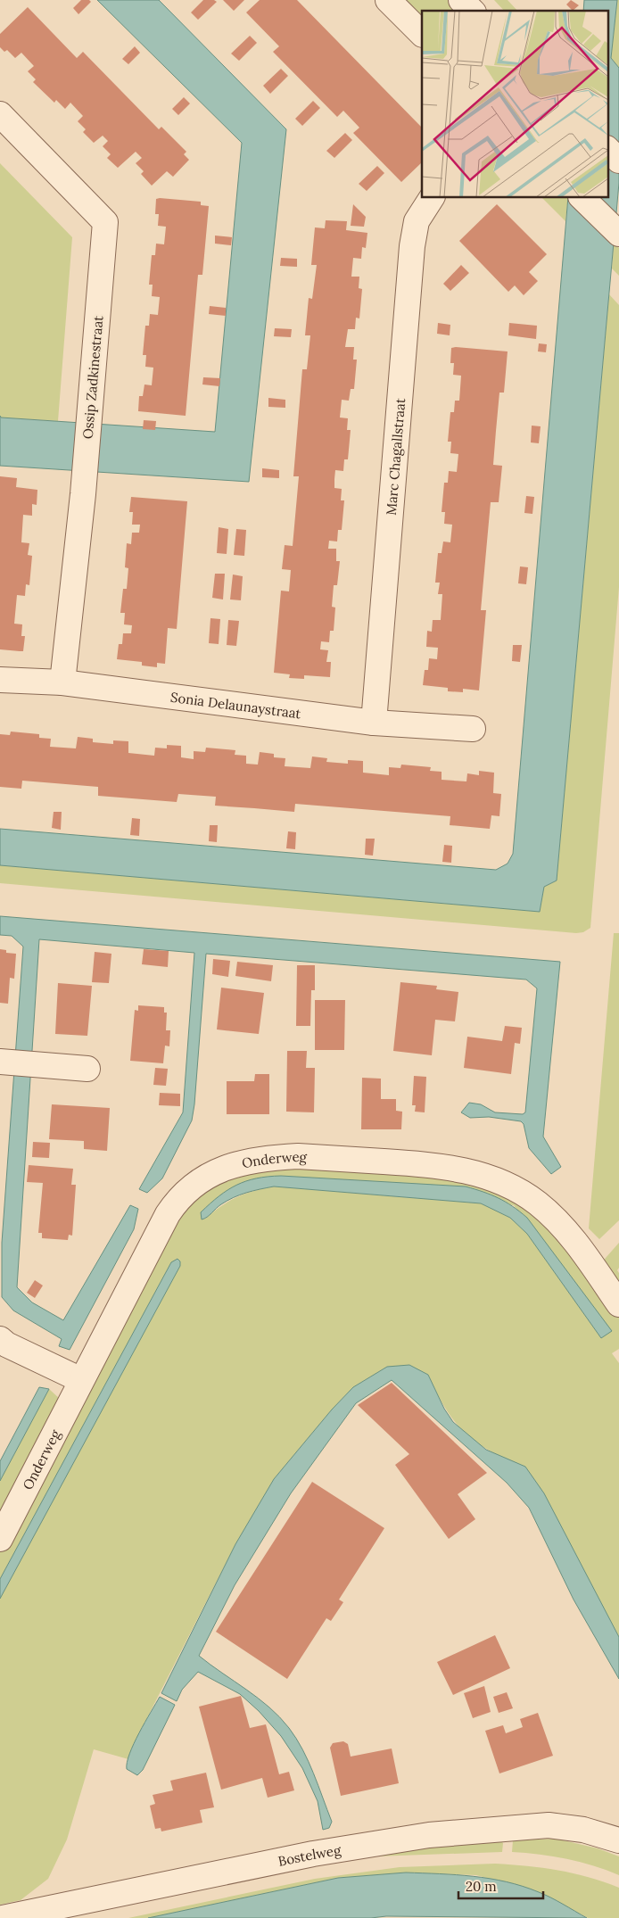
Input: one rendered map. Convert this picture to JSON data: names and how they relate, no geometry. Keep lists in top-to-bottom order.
{
  "streets": {
    "street": [
      "Ossip Zadkinestraat",
      "Marc Chagallstraat",
      "Sonia Delaunaystraat",
      "Onderweg",
      "Bostelweg"
    ]
  },
  "crossings": [
    ["Ossip Zadkinestraat", "Sonia Delaunaystraat"],
    ["Marc Chagallstraat", "Sonia Delaunaystraat"]
  ],
  "scale_bar": "20 m"
}
